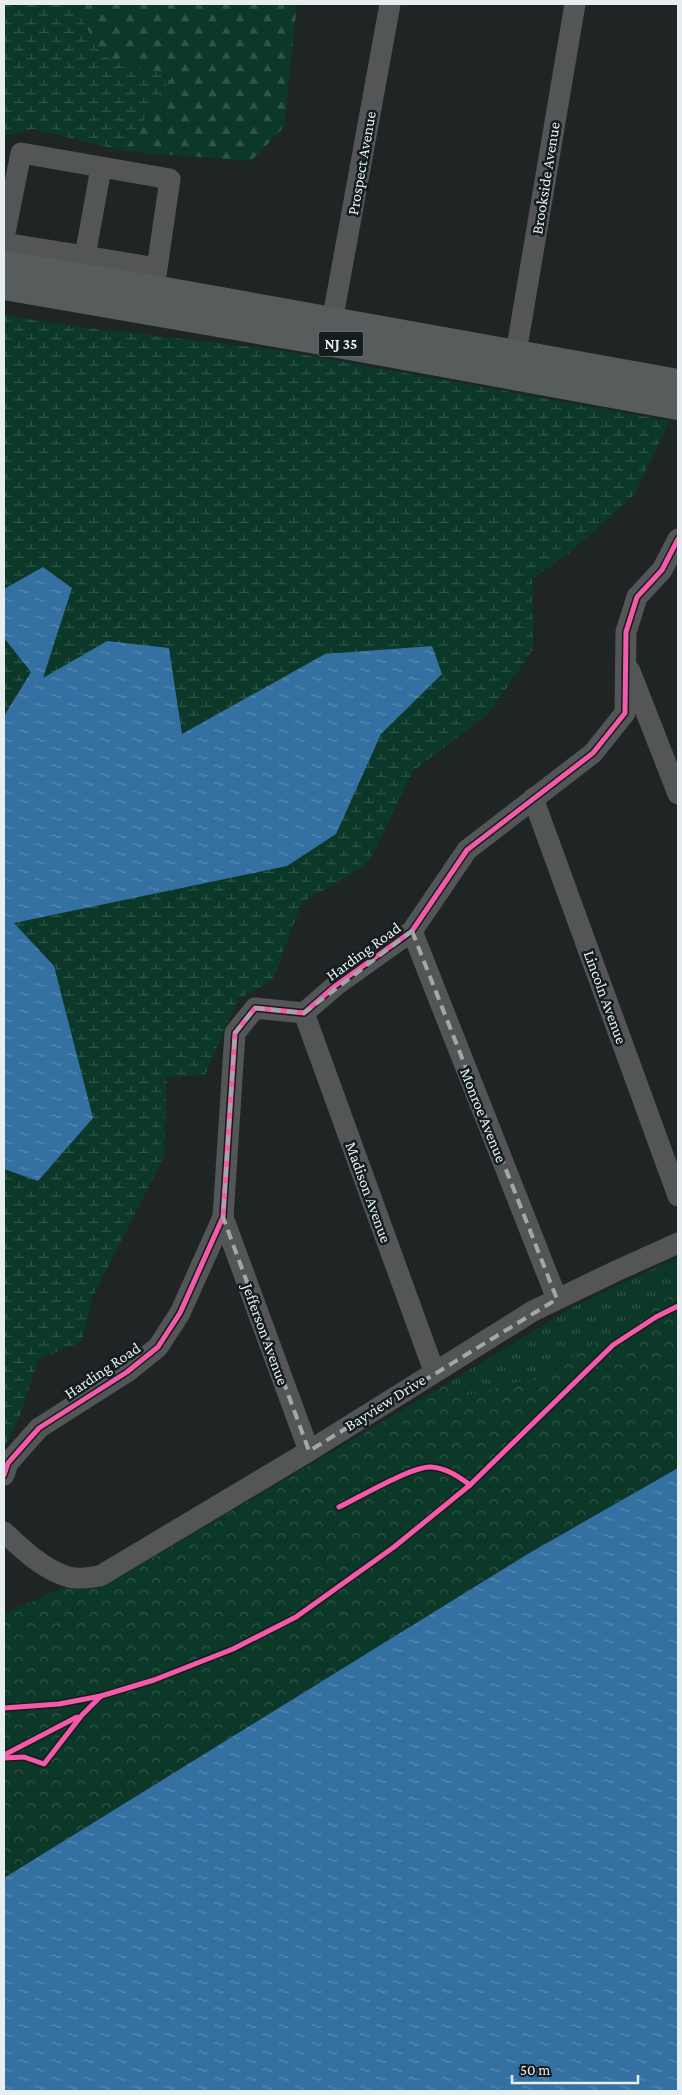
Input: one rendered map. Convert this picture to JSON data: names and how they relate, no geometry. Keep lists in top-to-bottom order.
{
  "streets": {
    "highway": ["NJ 35"],
    "street": [
      "Prospect Avenue",
      "Brookside Avenue",
      "Harding Road",
      "Lincoln Avenue",
      "Monroe Avenue",
      "Madison Avenue",
      "Jefferson Avenue",
      "Bayview Drive"
    ]
  },
  "crossings": [
    ["Prospect Avenue", "NJ 35"],
    ["Brookside Avenue", "NJ 35"],
    ["Harding Road", "Lincoln Avenue"],
    ["Harding Road", "Monroe Avenue"],
    ["Harding Road", "Madison Avenue"],
    ["Harding Road", "Jefferson Avenue"],
    ["Monroe Avenue", "Bayview Drive"],
    ["Madison Avenue", "Bayview Drive"],
    ["Jefferson Avenue", "Bayview Drive"]
  ],
  "scale_bar": "50 m"
}
